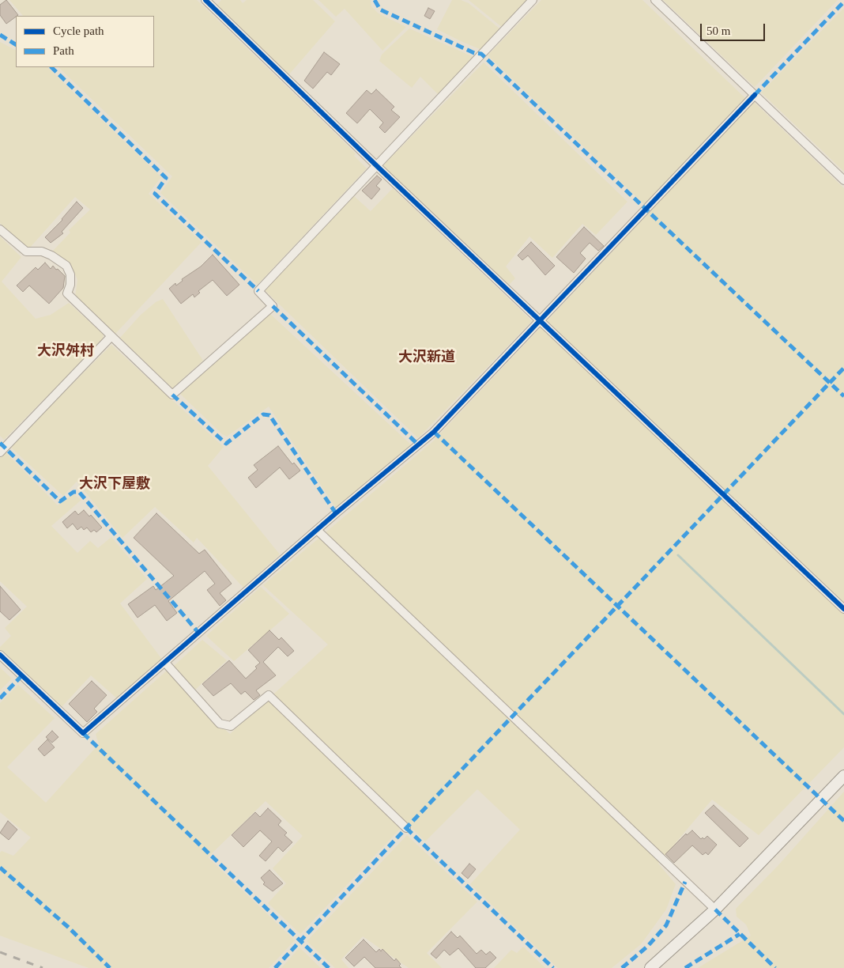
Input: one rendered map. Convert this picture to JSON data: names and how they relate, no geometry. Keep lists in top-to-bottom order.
{
  "districts": ["大沢舛村", "大沢新道", "大沢下屋敷"],
  "legend": ["Cycle path", "Path"],
  "scale_bar": "50 m"
}
